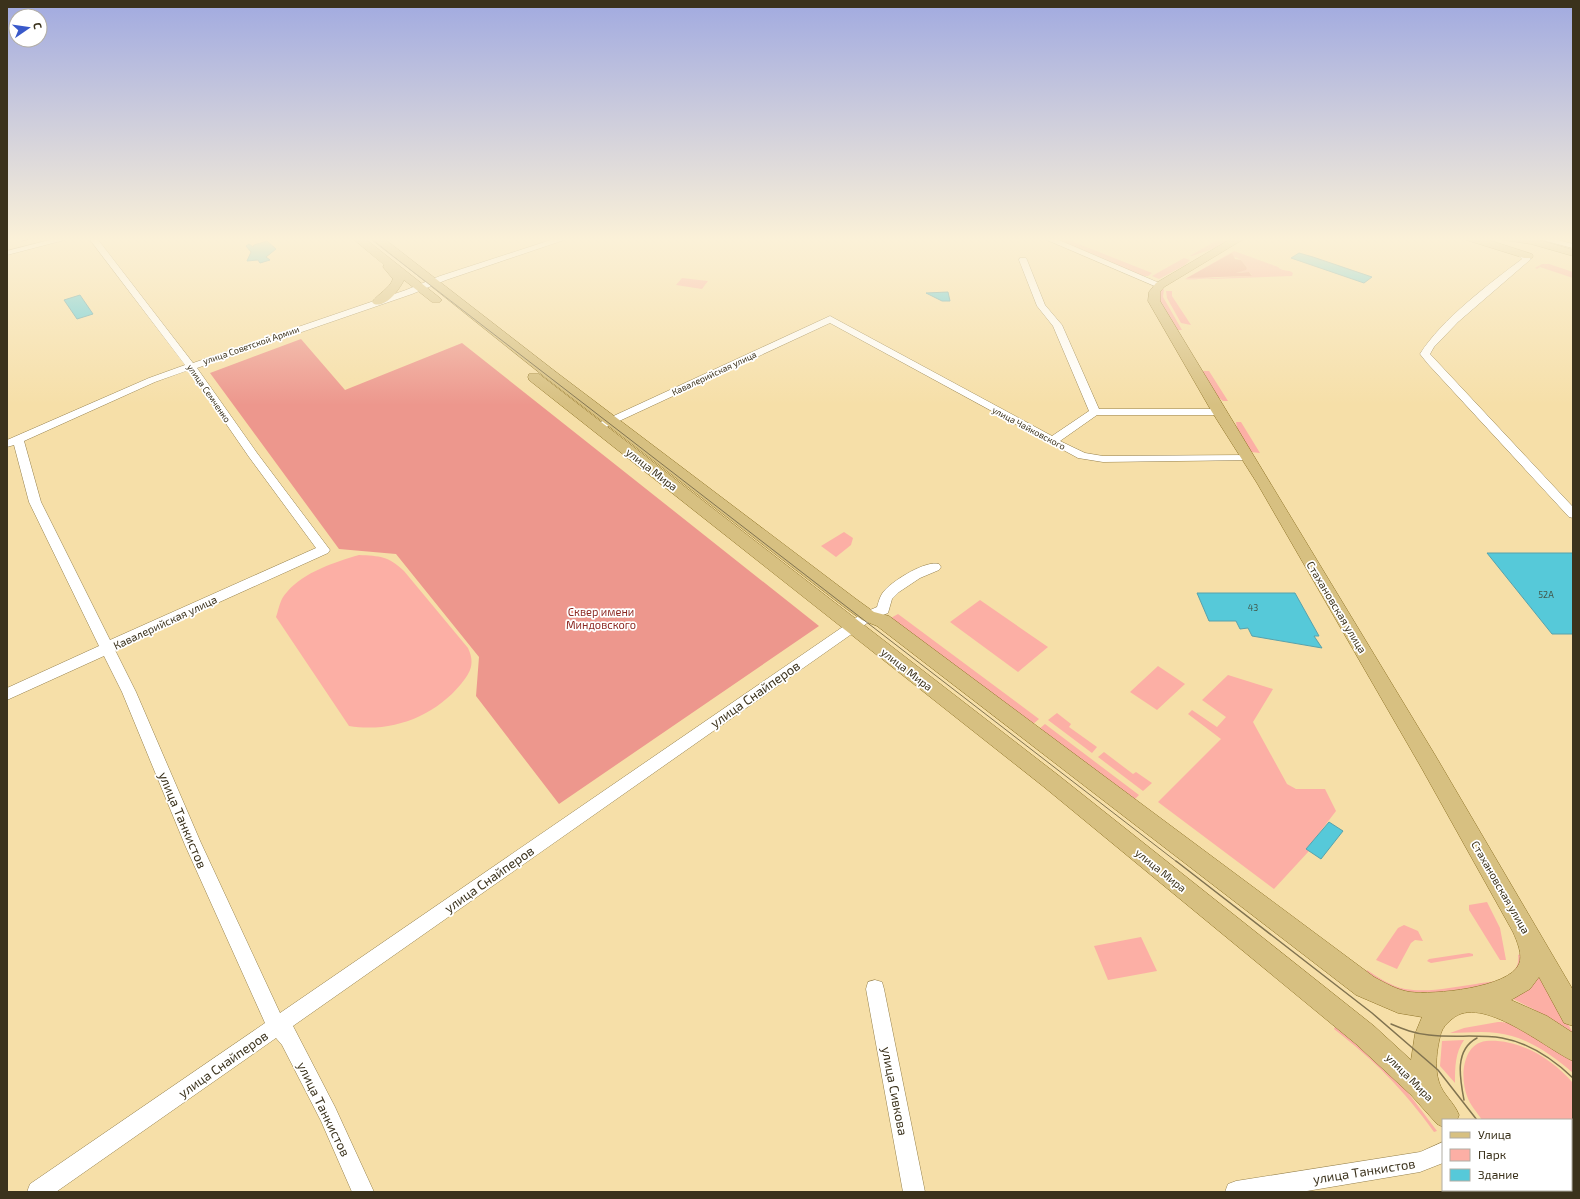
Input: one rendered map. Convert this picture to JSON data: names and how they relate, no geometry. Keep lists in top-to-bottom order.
{
  "streets": {
    "main road": ["улица Мира", "Стахановская улица"],
    "street": [
      "улица Советской Армии",
      "Кавалерийская улица",
      "улица Семченко",
      "улица Чайковского",
      "улица Снайперов",
      "улица Танкистов",
      "улица Сивкова"
    ]
  },
  "crossings": [
    ["улица Советской Армии", "улица Семченко"],
    ["улица Советской Армии", "улица Танкистов"],
    ["Кавалерийская улица", "улица Семченко"],
    ["Кавалерийская улица", "улица Чайковского"],
    ["Кавалерийская улица", "улица Мира"],
    ["Кавалерийская улица", "улица Танкистов"],
    ["улица Чайковского", "Стахановская улица"],
    ["улица Мира", "улица Снайперов"],
    ["улица Снайперов", "улица Танкистов"]
  ],
  "parks": ["Сквер имени Миндовского"],
  "house_numbers": ["52А", "43"],
  "legend": ["Улица", "Парк", "Здание"],
  "north": "right"
}
